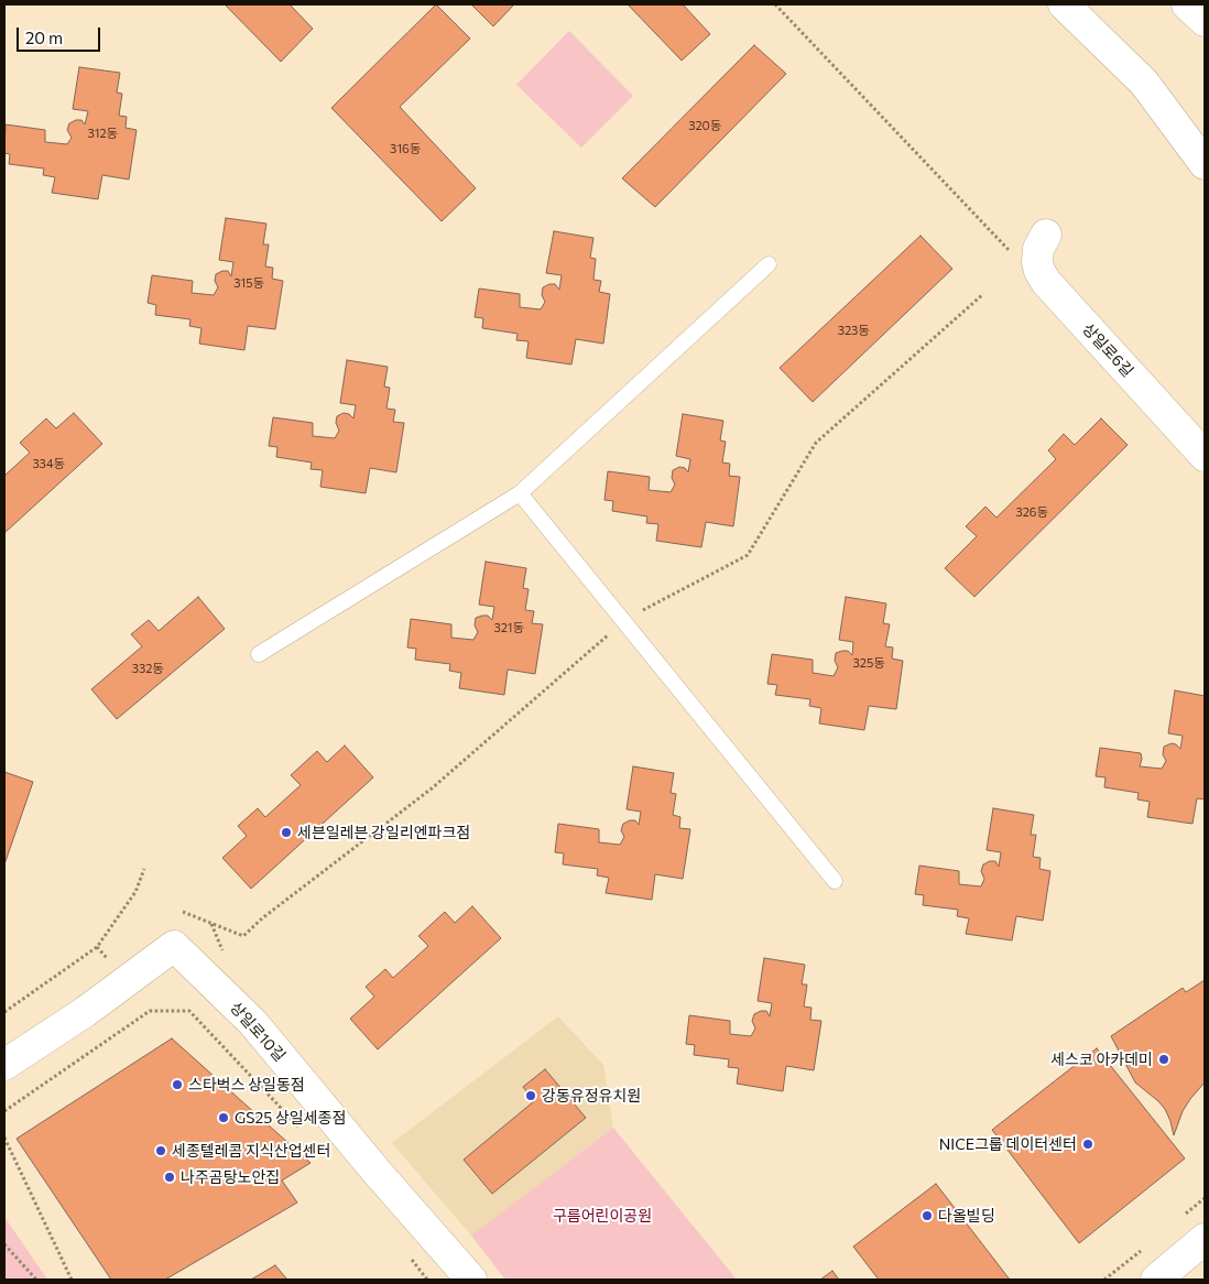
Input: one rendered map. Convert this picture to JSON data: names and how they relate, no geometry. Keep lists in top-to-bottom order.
{
  "streets": {
    "main road": ["상일로6길", "상일로10길"]
  },
  "parks": ["구름어린이공원"],
  "places": [
    "세븐일레븐 강일리엔파크점",
    "세스코 아카데미",
    "스타벅스 상일동점",
    "강동유정유치원",
    "GS25 상일세종점",
    "NICE그룹 데이터센터",
    "세종텔레콤 지식산업센터",
    "나주곰탕노안집",
    "다올빌딩"
  ],
  "house_numbers": [
    "320동",
    "312동",
    "316동",
    "315동",
    "323동",
    "334동",
    "326동",
    "321동",
    "325동",
    "332동"
  ],
  "scale_bar": "20 m"
}
